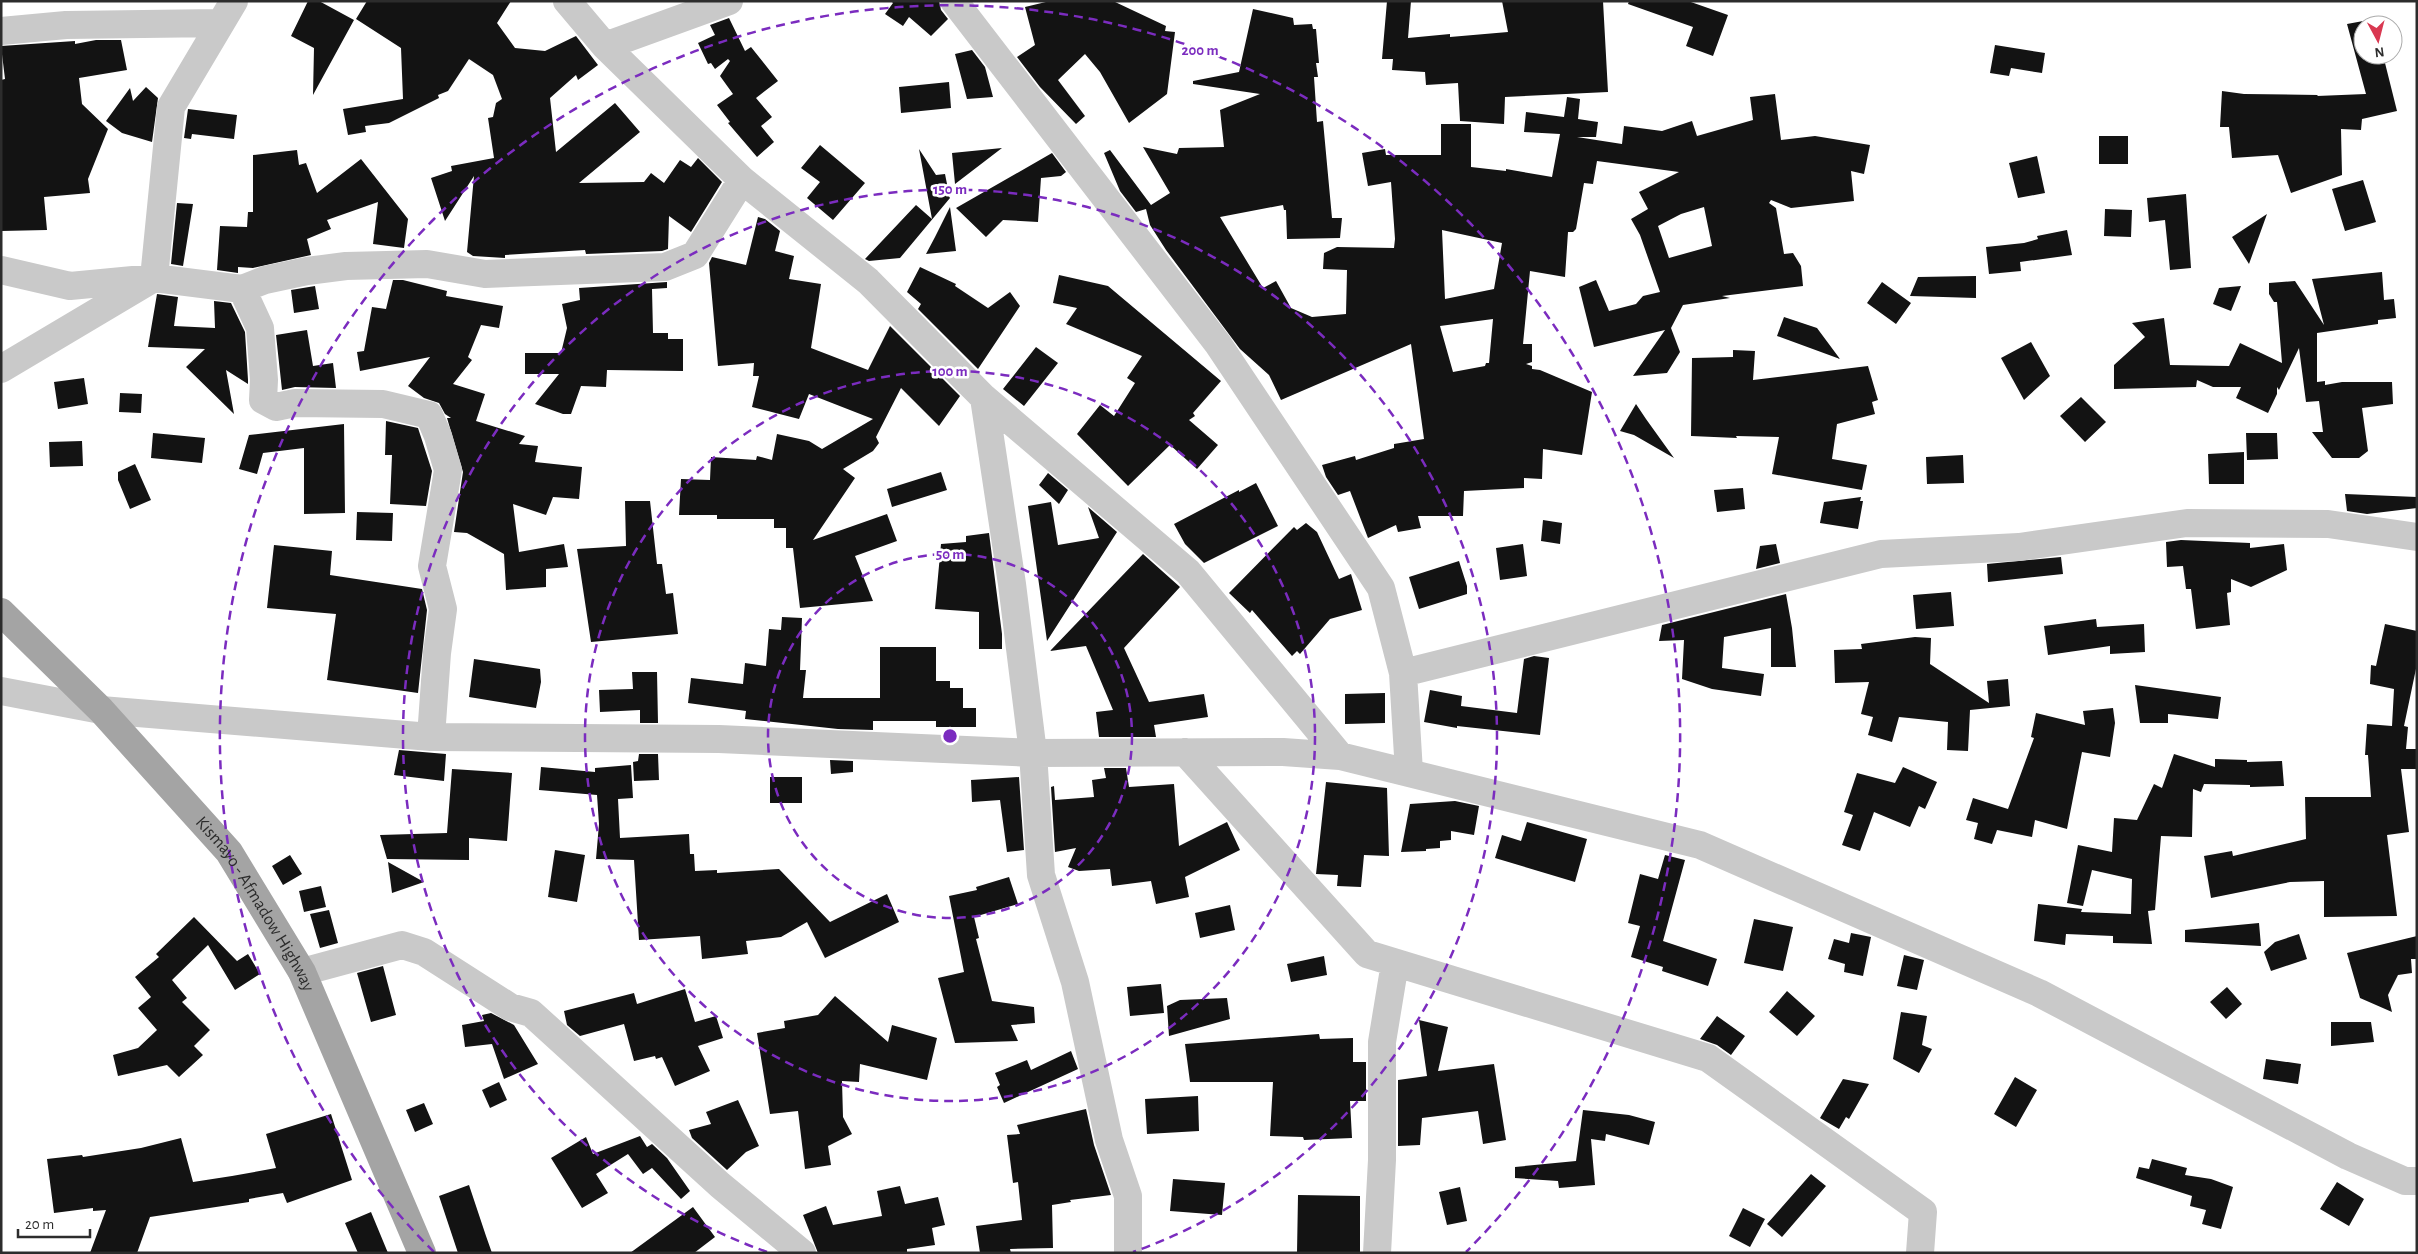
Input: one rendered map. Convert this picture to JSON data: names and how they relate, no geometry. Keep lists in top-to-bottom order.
{
  "streets": {
    "main road": ["Kismayo - Afmadow Highway"]
  },
  "scale_bar": "20 m",
  "north": "bottom",
  "rings": [
    "200 m",
    "150 m",
    "100 m",
    "50 m"
  ]
}
